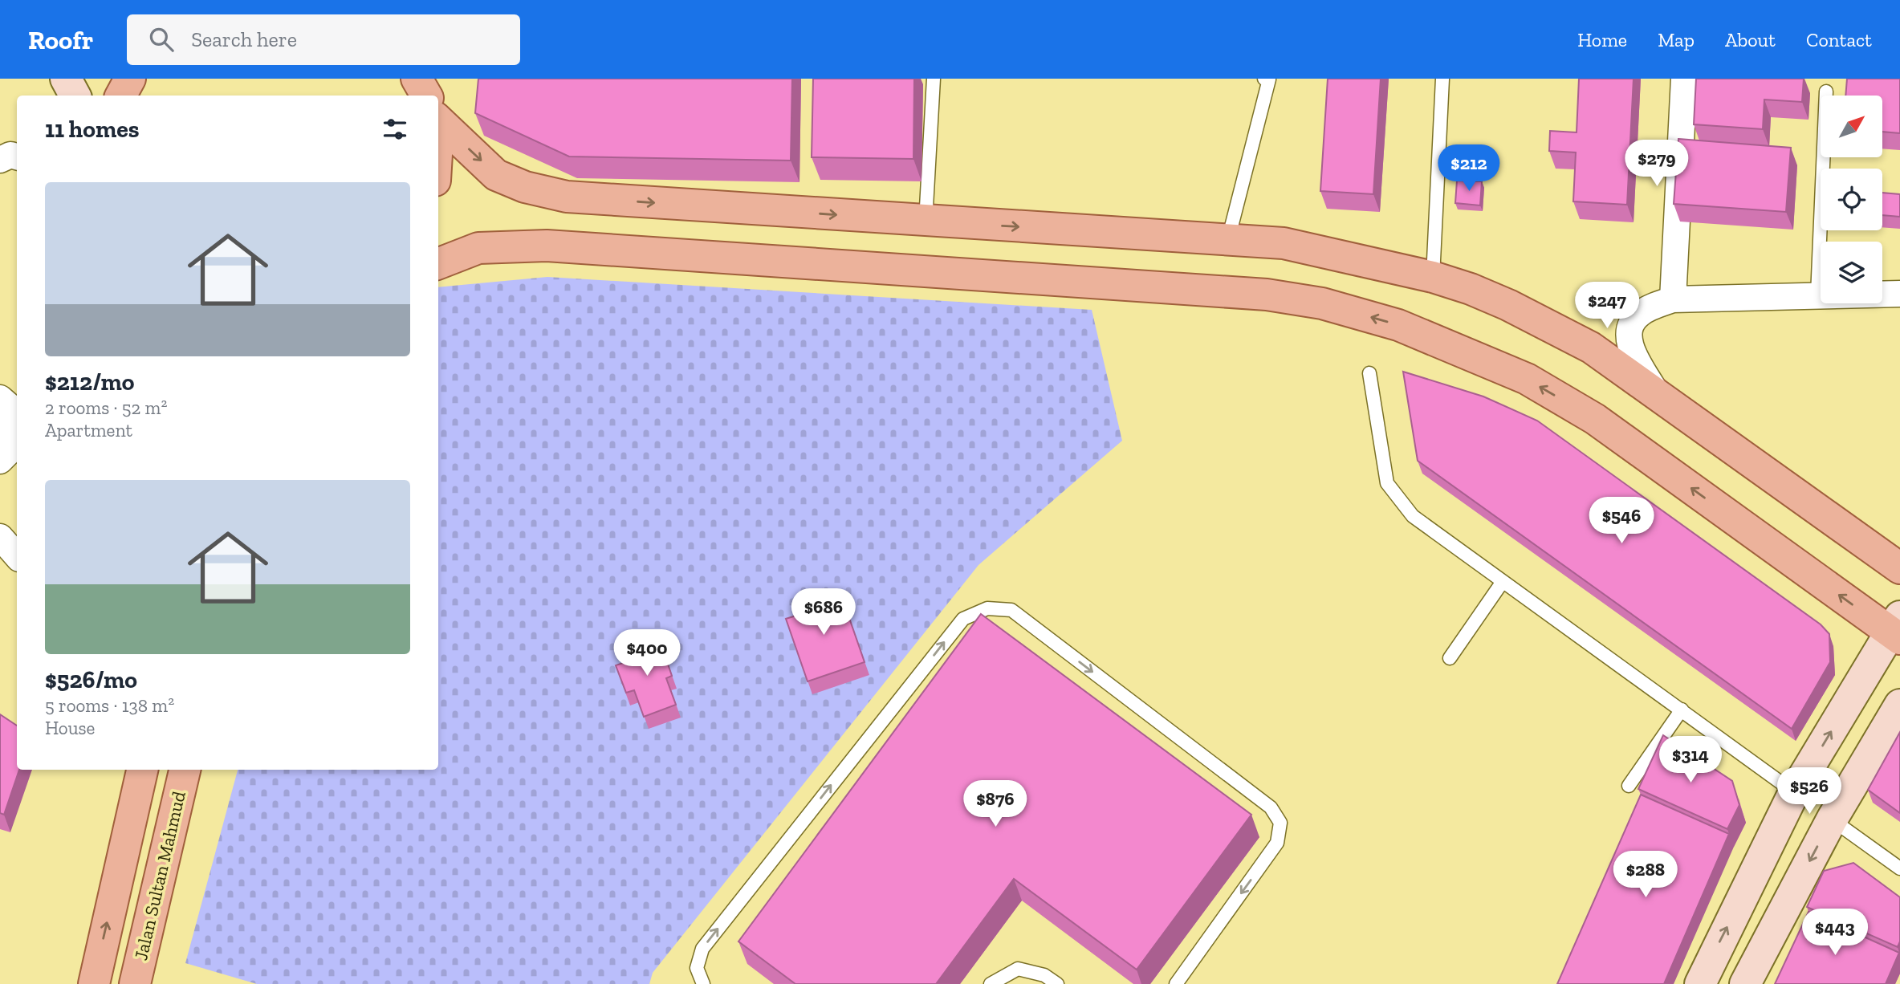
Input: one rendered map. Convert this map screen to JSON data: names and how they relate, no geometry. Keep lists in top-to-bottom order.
{
  "streets": {
    "main road": ["Jalan Sultan Mahmud"]
  },
  "north": "top right",
  "page": {
    "header": "Roofr",
    "search": "Search here",
    "nav": [
      "Home",
      "Map",
      "About",
      "Contact"
    ],
    "heading": "11 homes",
    "price": [
      "$279",
      "$212",
      "$247",
      "$546",
      "$686",
      "$400",
      "$314",
      "$526",
      "$876",
      "$288",
      "$443"
    ],
    "list": [
      {
        "name": "$212/mo",
        "note": "2 rooms · 52 m² · Apartment"
      },
      {
        "name": "$526/mo",
        "note": "5 rooms · 138 m² · House"
      }
    ]
  }
}
